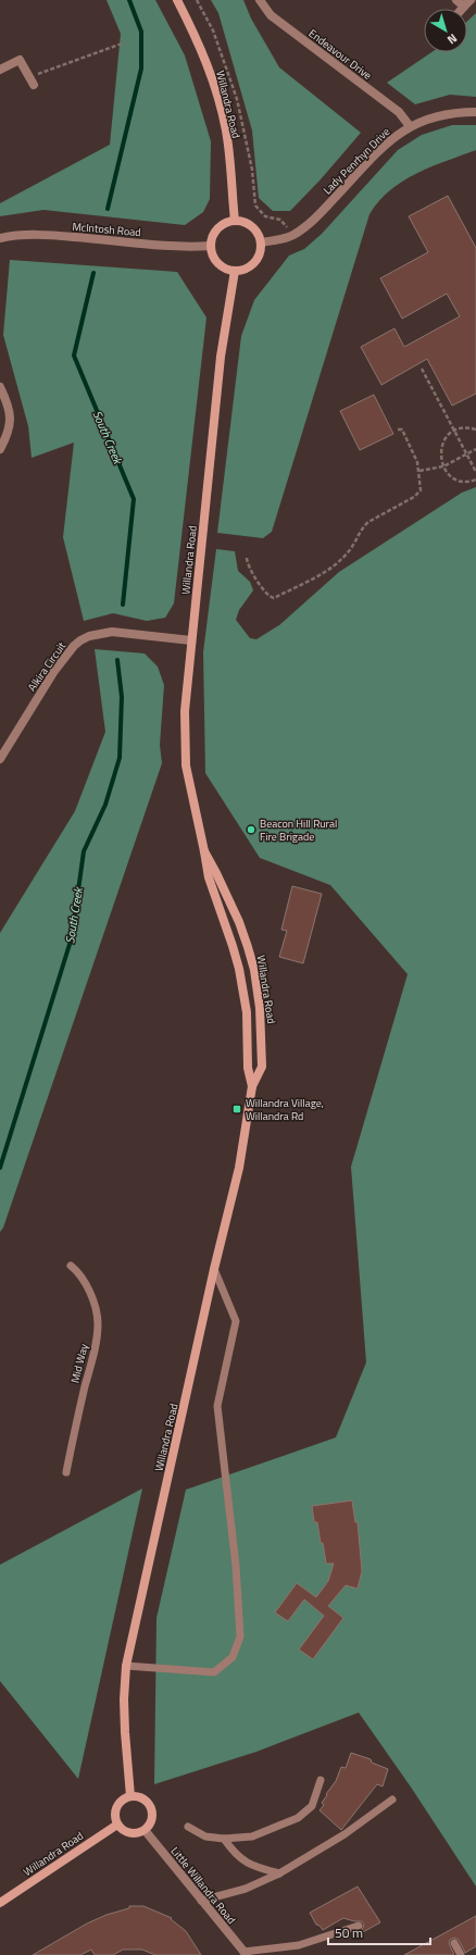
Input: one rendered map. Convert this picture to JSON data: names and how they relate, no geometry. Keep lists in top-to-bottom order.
{
  "streets": {
    "main road": ["Willandra Road"],
    "street": [
      "Endeavour Drive",
      "Lady Penrhyn Drive",
      "McIntosh Road",
      "Alkira Circuit",
      "Little Willandra Road"
    ],
    "lane": ["Mid Way"]
  },
  "crossings": [
    ["Endeavour Drive", "Lady Penrhyn Drive"],
    ["Willandra Road", "Lady Penrhyn Drive"],
    ["Willandra Road", "McIntosh Road"],
    ["Willandra Road", "Alkira Circuit"],
    ["Willandra Road", "Little Willandra Road"],
    ["Lady Penrhyn Drive", "McIntosh Road"]
  ],
  "water": ["South Creek"],
  "places": {
    "other": ["Beacon Hill Rural Fire Brigade"],
    "transit": ["Willandra Village, Willandra Rd"]
  },
  "scale_bar": "50 m",
  "north": "bottom right"
}
